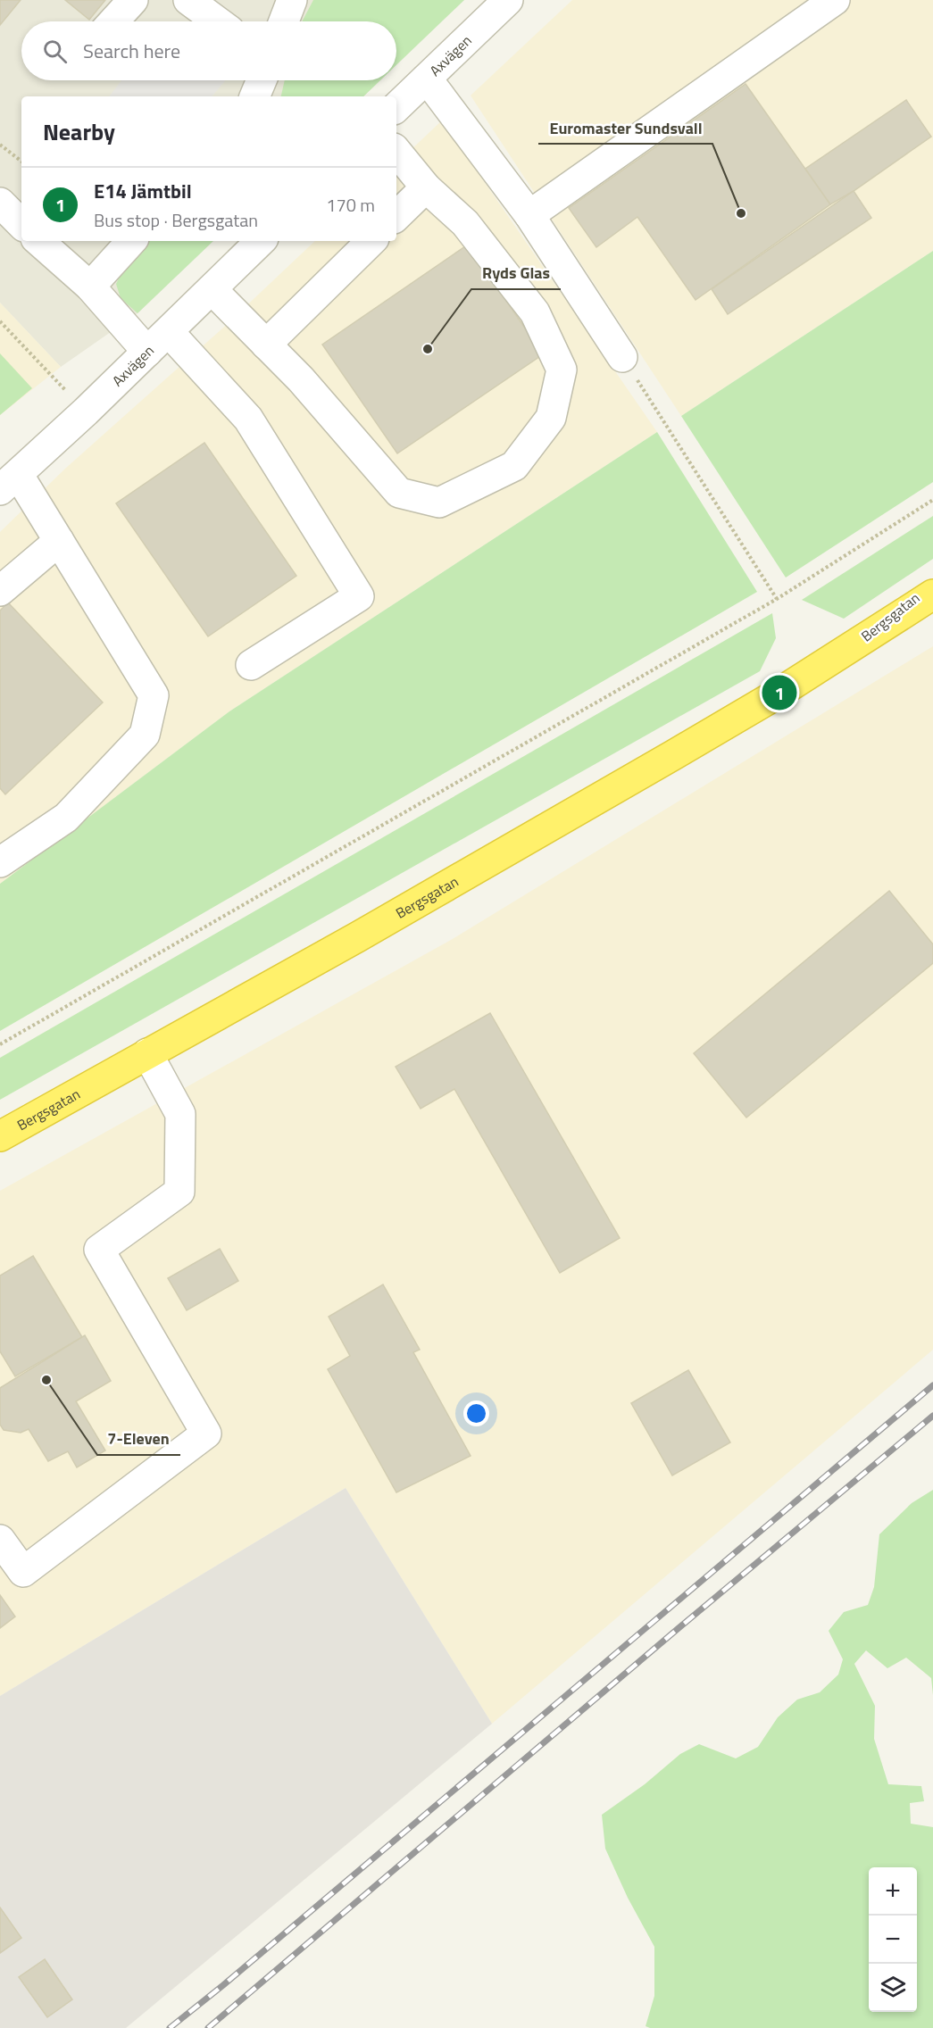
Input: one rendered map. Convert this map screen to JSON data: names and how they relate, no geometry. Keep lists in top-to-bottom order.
{
  "streets": {
    "highway": ["Bergsgatan"],
    "street": ["Axvägen"]
  },
  "places": ["Euromaster Sundsvall", "Ryds Glas", "7-Eleven"],
  "page": {
    "search": "Search here",
    "heading": "Nearby",
    "list": [
      {
        "mark": "1",
        "name": "E14 Jämtbil",
        "note": "Bus stop · Bergsgatan",
        "value": "170 m"
      }
    ],
    "pins": "1",
    "map_buttons": ["+", "−"]
  }
}
